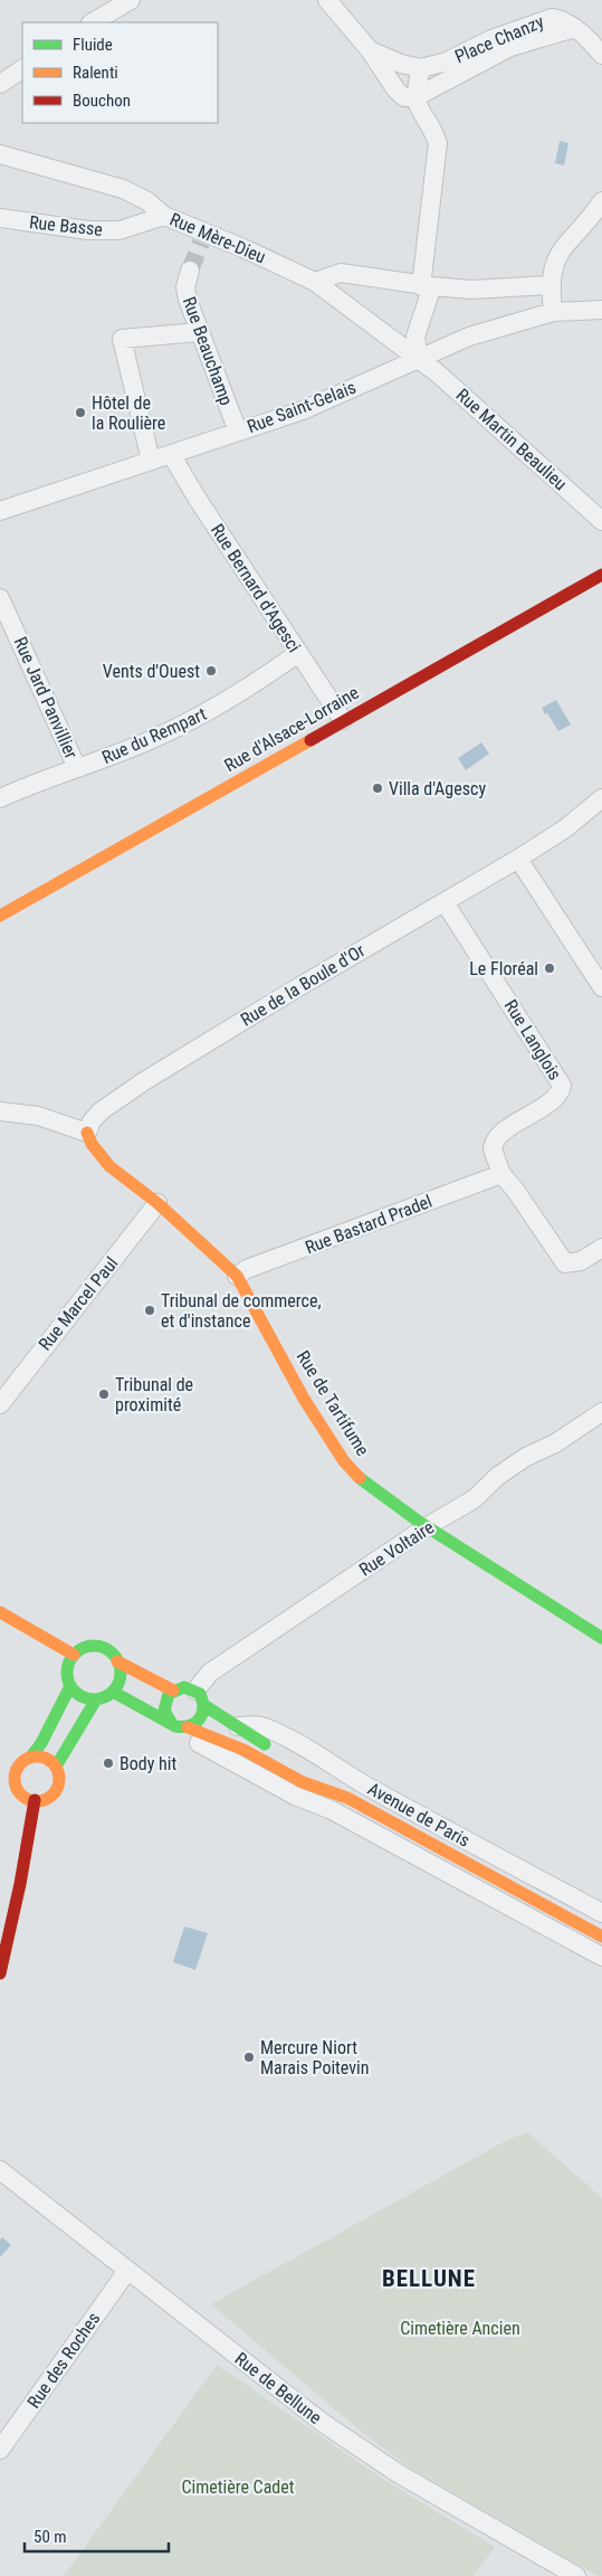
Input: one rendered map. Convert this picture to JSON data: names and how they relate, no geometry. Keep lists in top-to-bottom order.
{
  "streets": {
    "main road": ["Rue d'Alsace-Lorraine", "Rue de Tartifume", "Avenue de Paris"],
    "street": [
      "Place Chanzy",
      "Rue Basse",
      "Rue Mère-Dieu",
      "Rue Beauchamp",
      "Rue Saint-Gelais",
      "Rue Martin Beaulieu",
      "Rue Bernard d'Agesci",
      "Rue Jard Panvillier",
      "Rue du Rempart",
      "Rue de la Boule d'Or",
      "Rue Langlois",
      "Rue Bastard Pradel",
      "Rue Marcel Paul",
      "Rue Voltaire",
      "Rue des Roches",
      "Rue de Bellune"
    ]
  },
  "crossings": [
    ["Rue Basse", "Rue Mère-Dieu"],
    ["Rue Mère-Dieu", "Rue Saint-Gelais"],
    ["Rue Mère-Dieu", "Rue Martin Beaulieu"],
    ["Rue Beauchamp", "Rue Saint-Gelais"],
    ["Rue Saint-Gelais", "Rue Martin Beaulieu"],
    ["Rue Saint-Gelais", "Rue Bernard d'Agesci"],
    ["Rue Bernard d'Agesci", "Rue d'Alsace-Lorraine"],
    ["Rue Bernard d'Agesci", "Rue du Rempart"],
    ["Rue Jard Panvillier", "Rue du Rempart"],
    ["Rue de la Boule d'Or", "Rue Langlois"],
    ["Rue de la Boule d'Or", "Rue de Tartifume"],
    ["Rue Langlois", "Rue Bastard Pradel"],
    ["Rue Bastard Pradel", "Rue de Tartifume"],
    ["Rue Marcel Paul", "Rue de Tartifume"],
    ["Rue de Tartifume", "Rue Voltaire"],
    ["Rue Voltaire", "Avenue de Paris"],
    ["Rue des Roches", "Rue de Bellune"]
  ],
  "districts": ["BELLUNE"],
  "parks": ["Cimetière Ancien", "Cimetière Cadet"],
  "places": [
    "Hôtel de la Roulière",
    "Vents d'Ouest",
    "Villa d'Agescy",
    "Le Floréal",
    "Tribunal de commerce, et d'instance",
    "Tribunal de proximité",
    "Body hit",
    "Mercure Niort Marais Poitevin"
  ],
  "legend": ["Fluide", "Ralenti", "Bouchon"],
  "scale_bar": "50 m"
}
